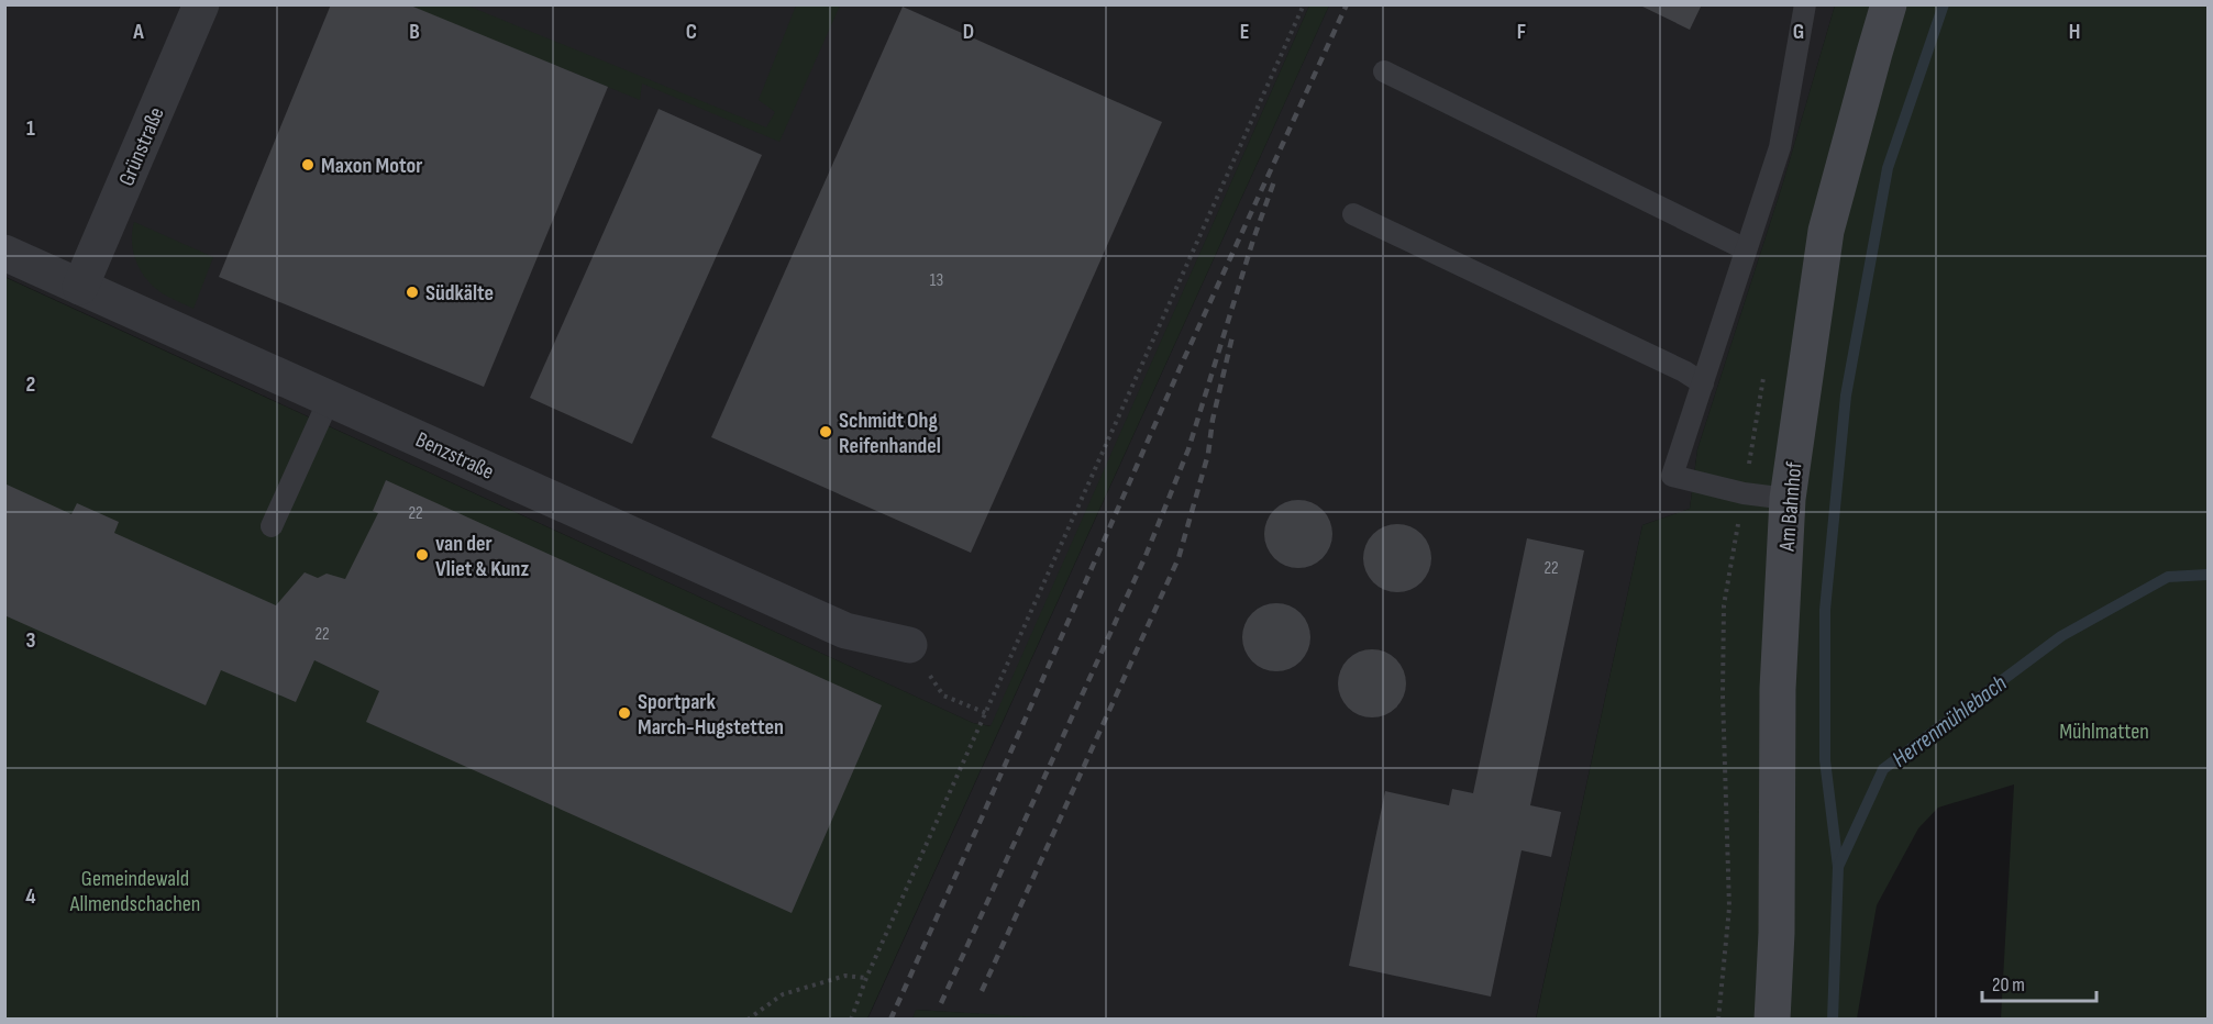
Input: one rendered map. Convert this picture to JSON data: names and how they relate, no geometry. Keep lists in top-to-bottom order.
{
  "streets": {
    "main road": ["Am Bahnhof"],
    "street": ["Grünstraße", "Benzstraße"]
  },
  "crossings": [
    ["Grünstraße", "Benzstraße"]
  ],
  "water": ["Herrenmühlebach"],
  "parks": ["Mühlmatten", "Gemeindewald Allmendschachen"],
  "places": [
    "Maxon Motor",
    "Südkälte",
    "Schmidt Ohg Reifenhandel",
    "van der Vliet & Kunz",
    "Sportpark March-Hugstetten"
  ],
  "house_numbers": [
    "13",
    "22",
    "22",
    "22"
  ],
  "scale_bar": "20 m",
  "grid": {
    "columns": [
      "A",
      "B",
      "C",
      "D",
      "E",
      "F",
      "G",
      "H"
    ],
    "rows": [
      "1",
      "2",
      "3",
      "4"
    ]
  }
}
